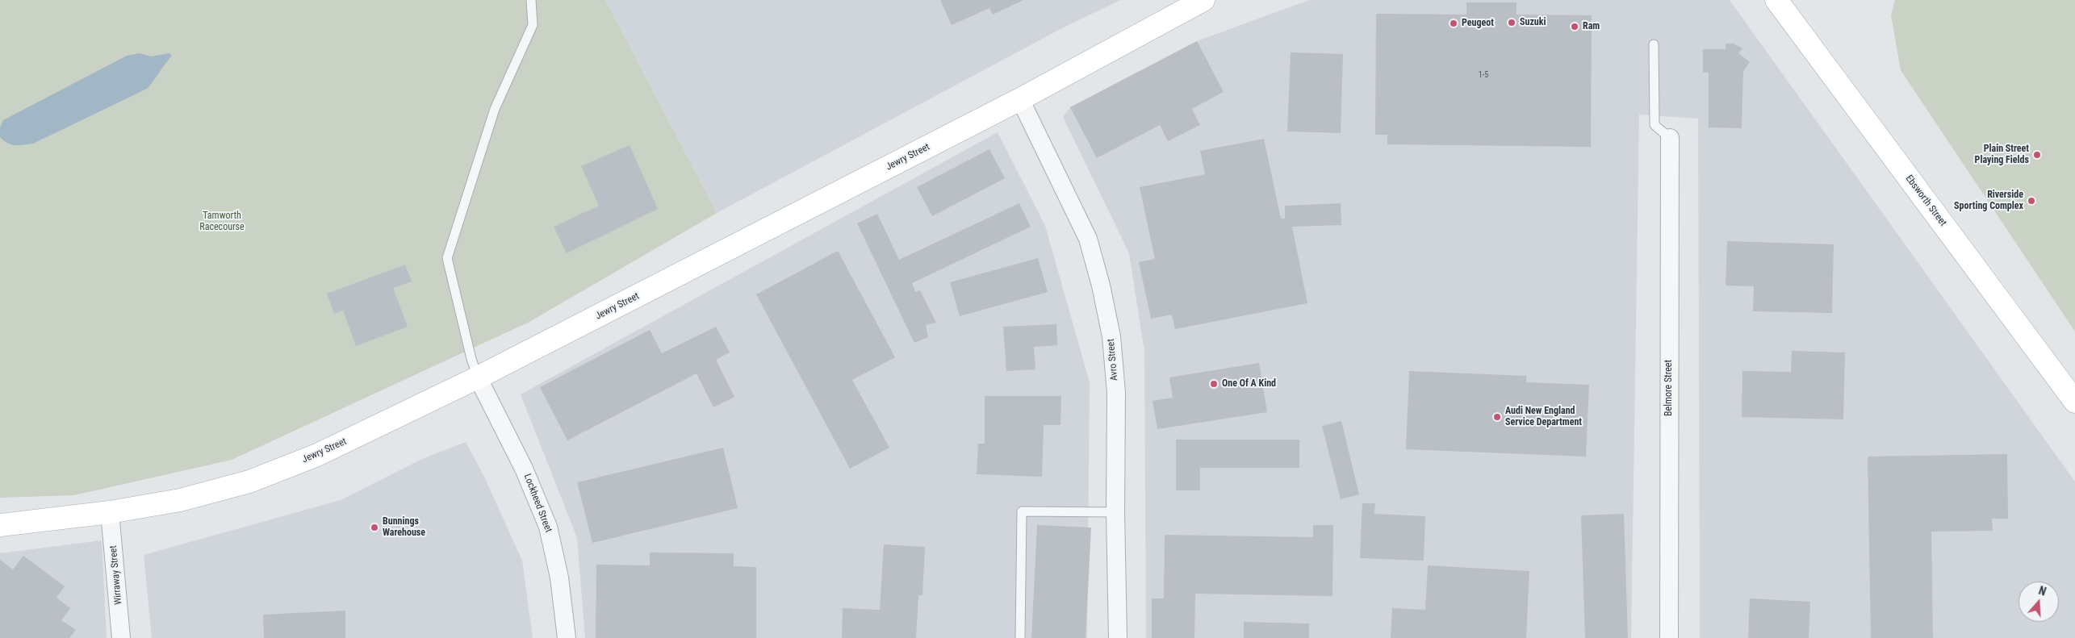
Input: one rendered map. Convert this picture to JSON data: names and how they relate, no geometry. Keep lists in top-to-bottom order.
{
  "streets": {
    "main road": ["Jewry Street", "Ebsworth Street"],
    "street": [
      "Avro Street",
      "Belmore Street",
      "Lockheed Street",
      "Wirraway Street"
    ]
  },
  "crossings": [
    ["Jewry Street", "Avro Street"],
    ["Jewry Street", "Lockheed Street"],
    ["Jewry Street", "Wirraway Street"]
  ],
  "parks": ["Tamworth Racecourse"],
  "places": [
    "Suzuki",
    "Peugeot",
    "Ram",
    "Plain Street Playing Fields",
    "Riverside Sporting Complex",
    "One Of A Kind",
    "Audi New England Service Department",
    "Bunnings Warehouse"
  ],
  "house_numbers": ["1-5"],
  "north": "top"
}
